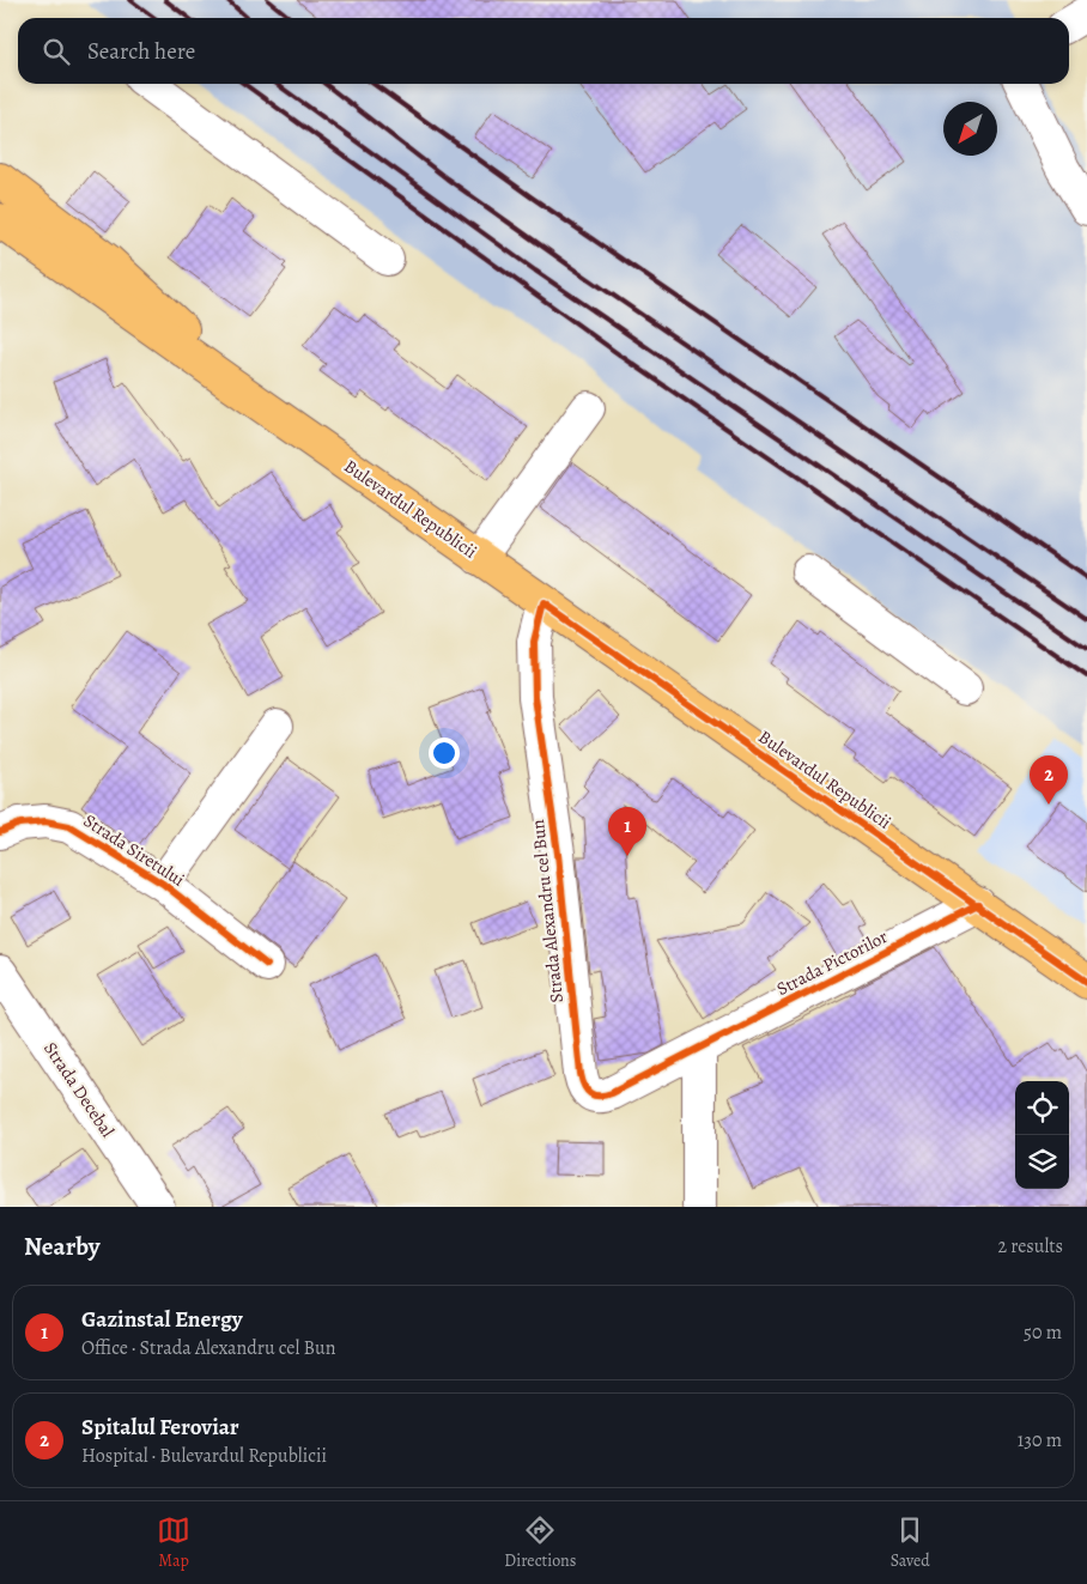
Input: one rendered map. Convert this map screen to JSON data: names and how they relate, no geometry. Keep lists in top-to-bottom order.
{
  "streets": {
    "main road": ["Bulevardul Republicii"],
    "street": [
      "Strada Siretului",
      "Strada Alexandru cel Bun",
      "Strada Pictorilor",
      "Strada Decebal"
    ]
  },
  "crossings": [
    ["Bulevardul Republicii", "Strada Alexandru cel Bun"],
    ["Bulevardul Republicii", "Strada Pictorilor"],
    ["Strada Alexandru cel Bun", "Strada Pictorilor"]
  ],
  "north": "bottom left",
  "page": {
    "search": "Search here",
    "pins": ["2", "1"],
    "heading": ["Nearby", "2 results"],
    "list": [
      {
        "mark": "1",
        "name": "Gazinstal Energy",
        "note": "Office · Strada Alexandru cel Bun",
        "value": "50 m"
      },
      {
        "mark": "2",
        "name": "Spitalul Feroviar",
        "note": "Hospital · Bulevardul Republicii",
        "value": "130 m"
      }
    ],
    "nav": ["Map", "Directions", "Saved"]
  }
}
